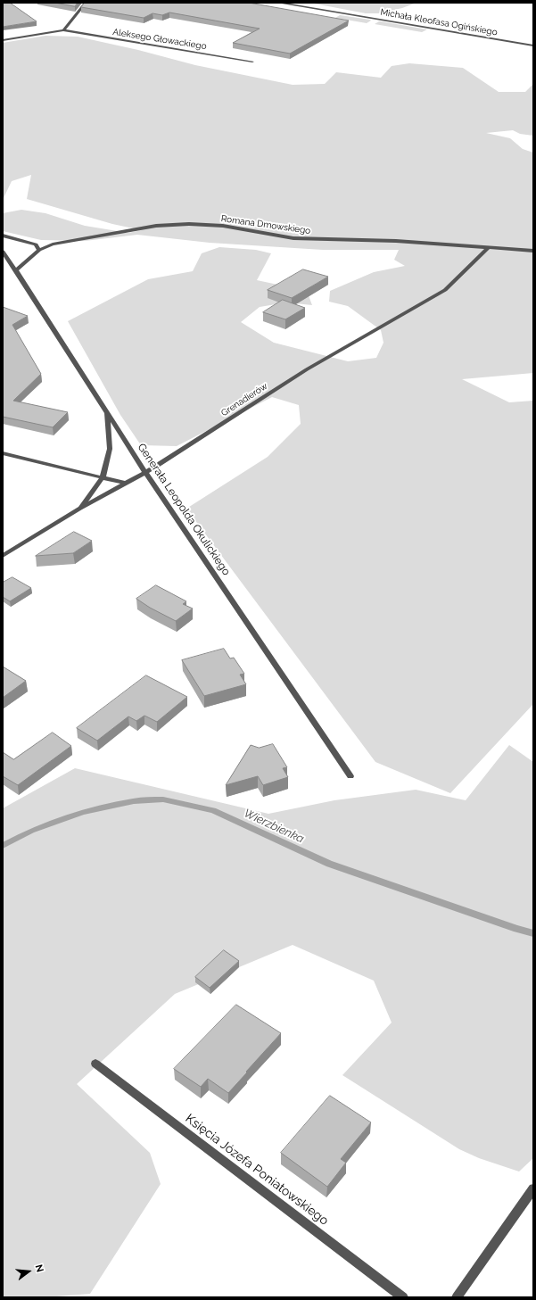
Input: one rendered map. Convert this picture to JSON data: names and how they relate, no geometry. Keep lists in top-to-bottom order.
{
  "streets": {
    "street": [
      "Michała Kleofasa Ogińskiego",
      "Aleksego Głowackiego",
      "Romana Dmowskiego",
      "Grenadierów",
      "Generała Leopolda Okulickiego",
      "Księcia Józefa Poniatowskiego"
    ]
  },
  "crossings": [
    ["Romana Dmowskiego", "Grenadierów"],
    ["Grenadierów", "Generała Leopolda Okulickiego"]
  ],
  "water": ["Wierzbienka"],
  "north": "right"
}
